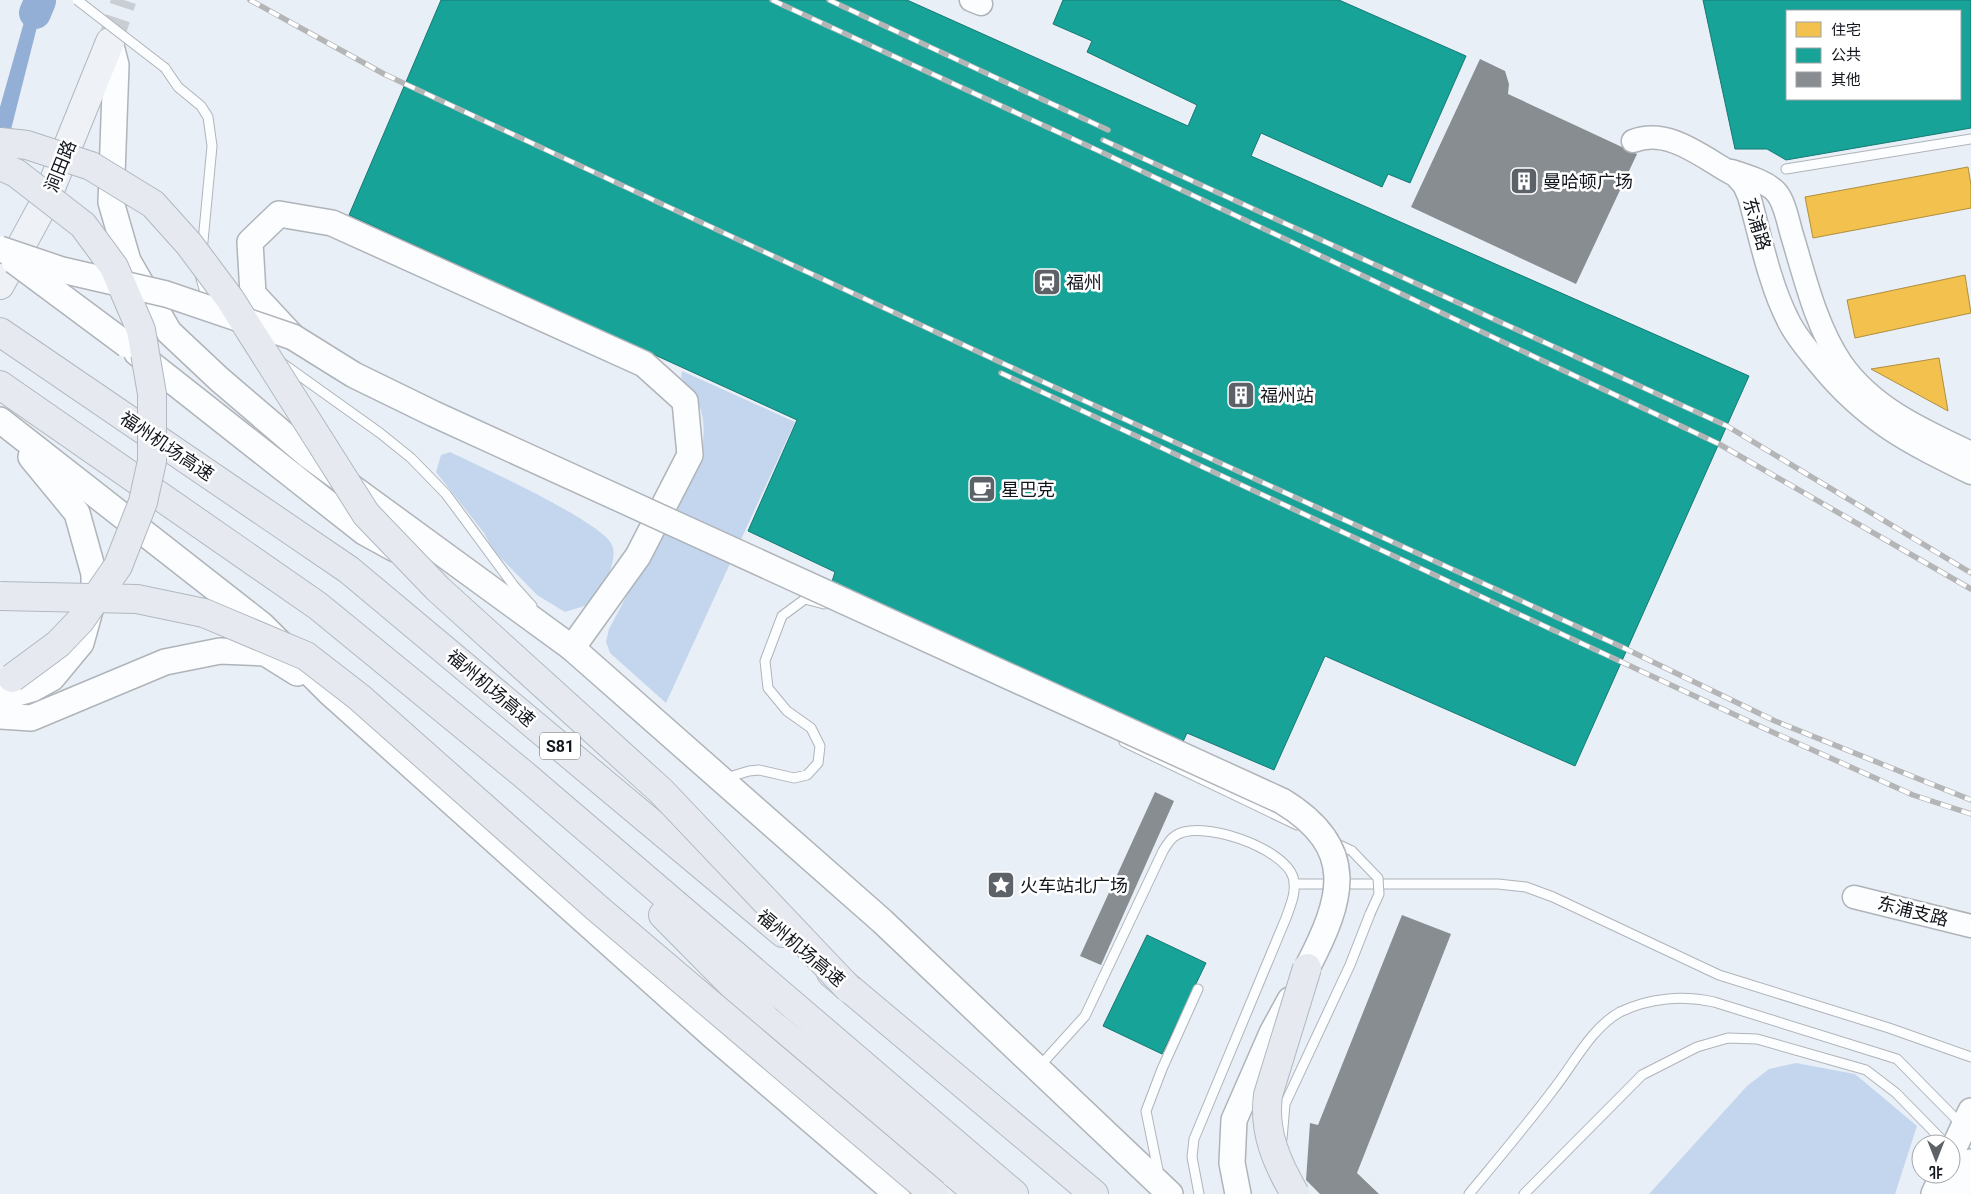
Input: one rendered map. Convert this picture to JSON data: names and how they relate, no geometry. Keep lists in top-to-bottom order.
{
  "streets": {
    "highway": ["福州机场高速", "S81"],
    "main road": ["涧田路"],
    "street": ["东浦路", "东浦支路"]
  },
  "places": {
    "building": ["曼哈顿广场", "福州站"],
    "station": ["福州"],
    "cafe": ["星巴克"],
    "place": ["火车站北广场"]
  },
  "legend": ["住宅", "公共", "其他"],
  "north": "bottom"
}
